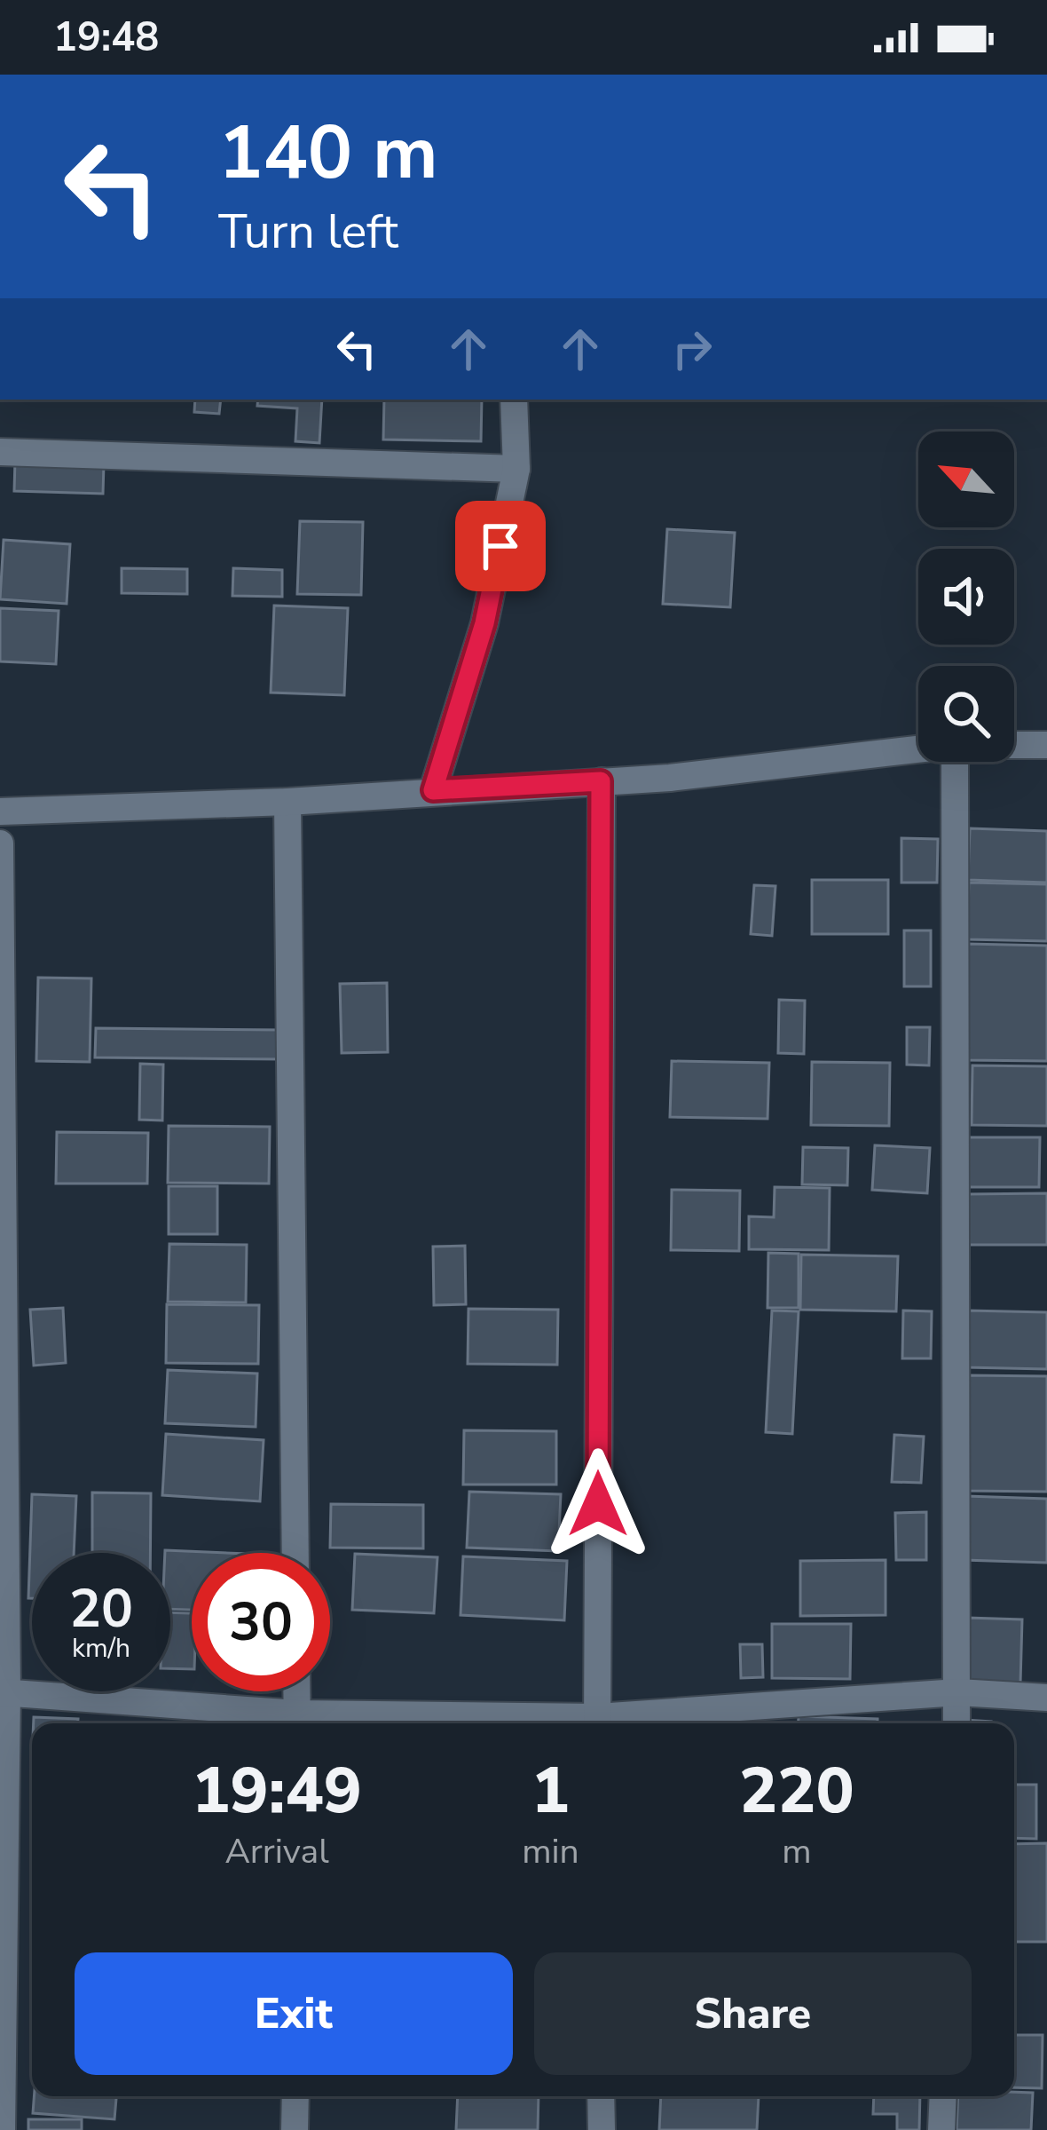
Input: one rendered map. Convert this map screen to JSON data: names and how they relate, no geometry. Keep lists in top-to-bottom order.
{
  "north": "top left",
  "page": {
    "status": "19:48",
    "turn": ["140 m", "Turn left"],
    "speed": "20 km/h",
    "limit": "30",
    "eta": [
      "19:49",
      "Arrival",
      "1",
      "min",
      "220",
      "m"
    ],
    "buttons": ["Exit", "Share"]
  }
}
